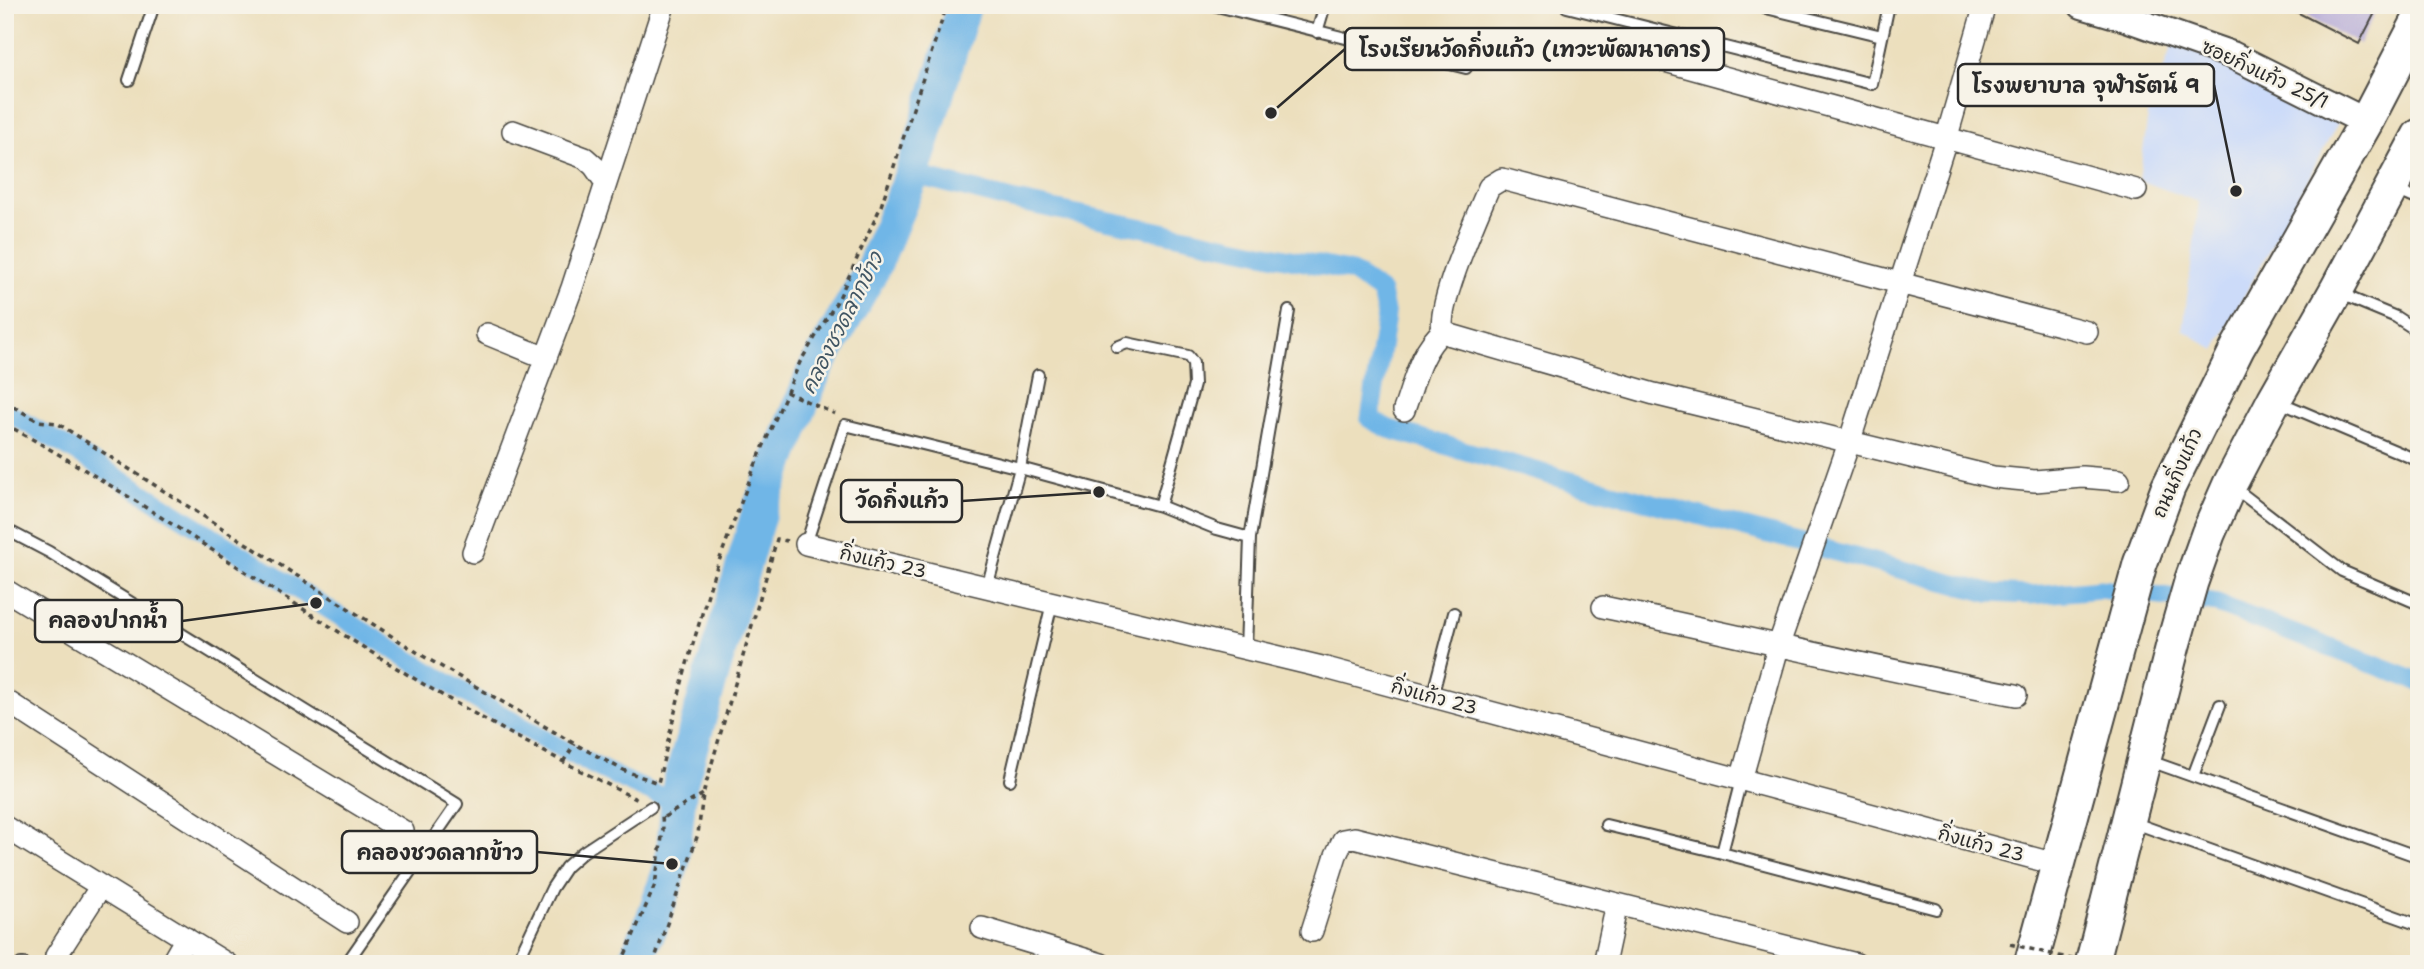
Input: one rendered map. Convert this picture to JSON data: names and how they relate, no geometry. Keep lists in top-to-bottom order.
{
  "streets": {
    "main road": ["ถนนกิ่งแก้ว"],
    "street": ["ซอยกิ่งแก้ว 25/1", "กิ่งแก้ว 23"]
  },
  "crossings": [
    ["ซอยกิ่งแก้ว 25/1", "ถนนกิ่งแก้ว"],
    ["ถนนกิ่งแก้ว", "กิ่งแก้ว 23"]
  ],
  "water": ["คลองชวดลากข้าว"],
  "places": [
    "โรงเรียนวัดกิ่งแก้ว (เทวะพัฒนาคาร)",
    "โรงพยาบาล จุฬารัตน์ 9",
    "วัดกิ่งแก้ว",
    "คลองปากน้ำ",
    "คลองชวดลากข้าว"
  ]
}
